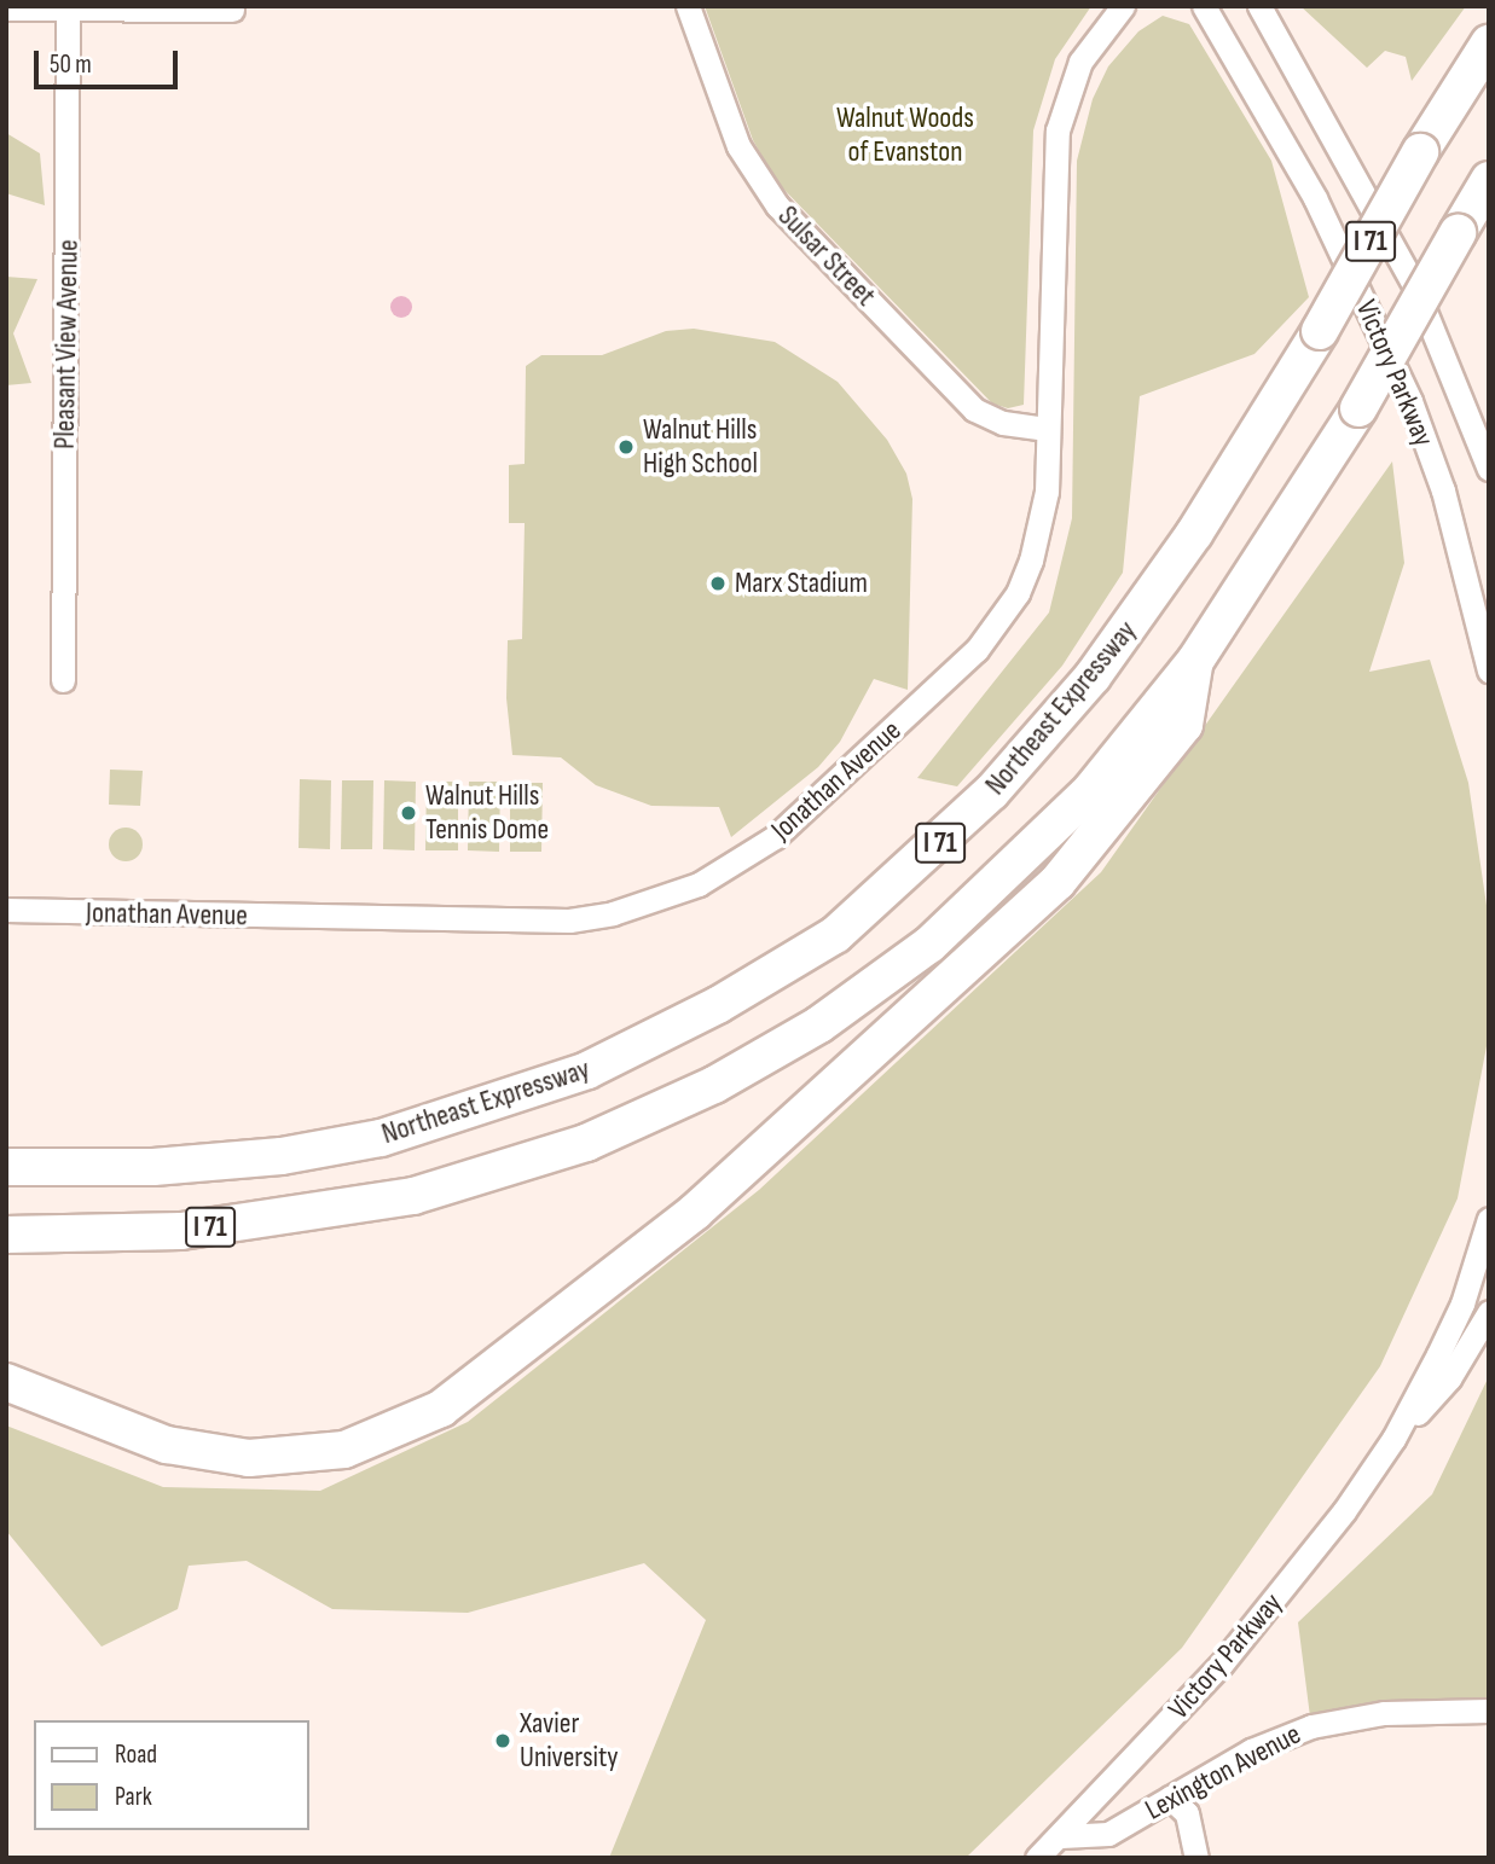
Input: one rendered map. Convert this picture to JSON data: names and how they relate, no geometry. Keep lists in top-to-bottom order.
{
  "streets": {
    "highway": ["I 71", "Northeast Expressway"],
    "street": [
      "Sulsar Street",
      "Pleasant View Avenue",
      "Victory Parkway",
      "Jonathan Avenue",
      "Lexington Avenue"
    ]
  },
  "crossings": [
    ["Sulsar Street", "Jonathan Avenue"],
    ["Victory Parkway", "Lexington Avenue"]
  ],
  "parks": ["Walnut Woods of Evanston"],
  "places": [
    "Walnut Hills High School",
    "Marx Stadium",
    "Walnut Hills Tennis Dome",
    "Xavier University"
  ],
  "legend": ["Road", "Park"],
  "scale_bar": "50 m"
}
